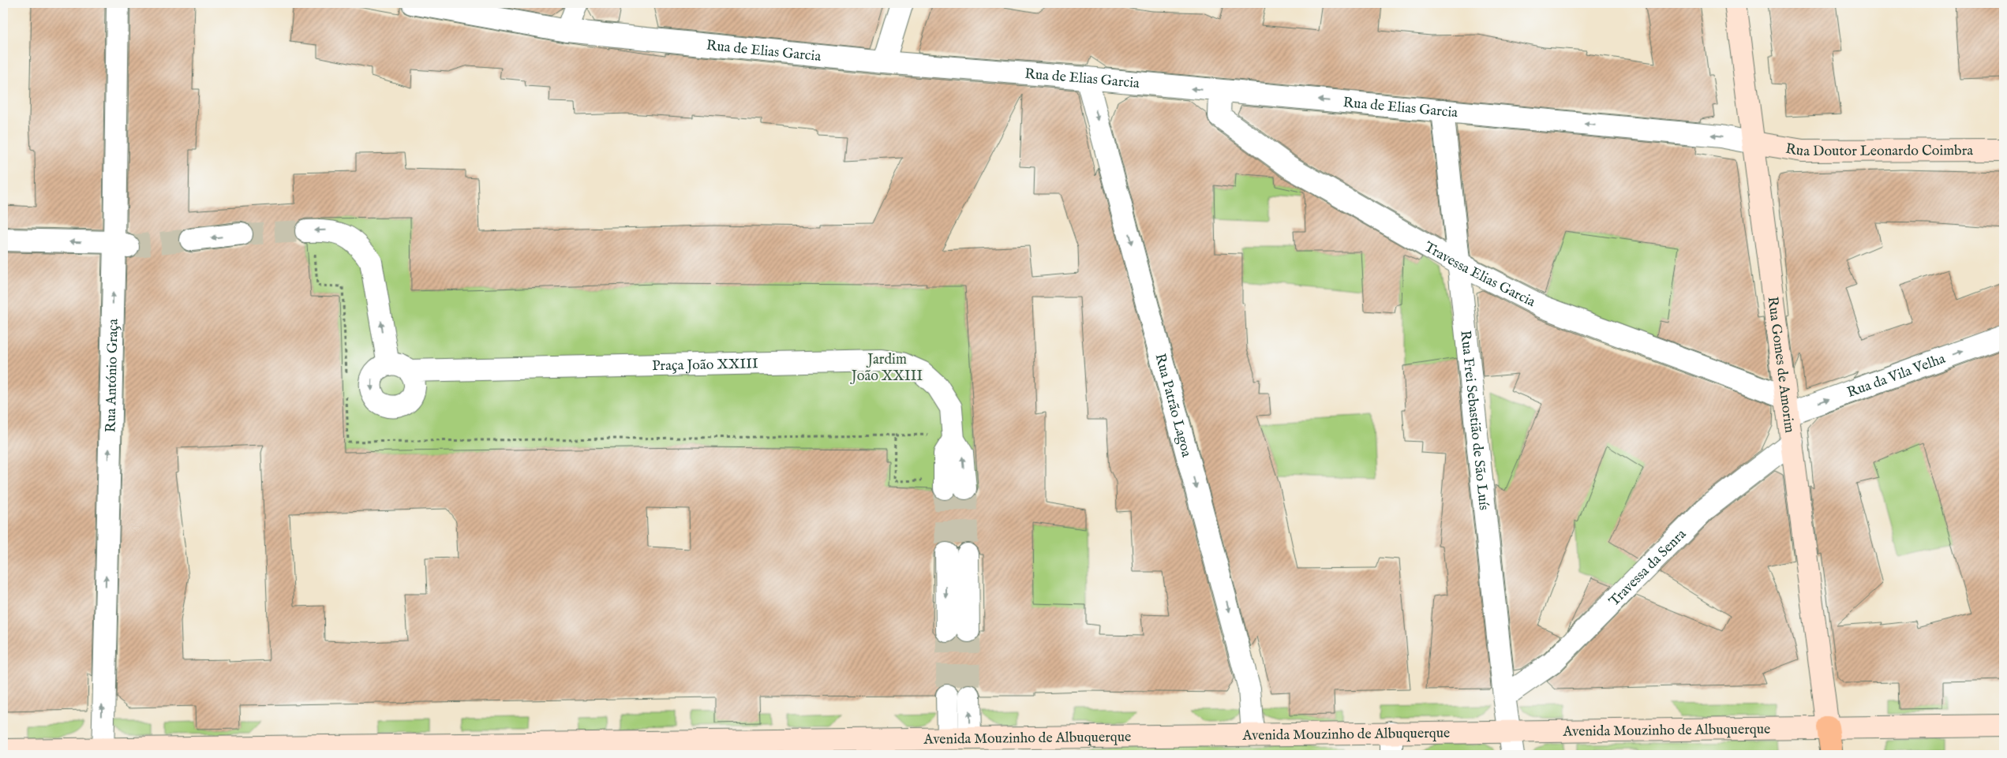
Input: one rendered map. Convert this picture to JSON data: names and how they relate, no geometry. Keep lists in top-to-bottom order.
{
  "streets": {
    "main road": ["Rua Doutor Leonardo Coimbra", "Rua Gomes de Amorim", "Avenida Mouzinho de Albuquerque"],
    "street": [
      "Rua de Elias Garcia",
      "Travessa Elias Garcia",
      "Praça João XXIII",
      "Rua da Vila Velha",
      "Rua António Graça",
      "Rua Patrão Lagoa",
      "Rua Frei Sebastião de São Luís",
      "Travessa da Senra"
    ]
  },
  "crossings": [
    ["Rua de Elias Garcia", "Rua Doutor Leonardo Coimbra"],
    ["Rua de Elias Garcia", "Travessa Elias Garcia"],
    ["Rua de Elias Garcia", "Rua Gomes de Amorim"],
    ["Rua de Elias Garcia", "Rua Patrão Lagoa"],
    ["Rua de Elias Garcia", "Rua Frei Sebastião de São Luís"],
    ["Rua Doutor Leonardo Coimbra", "Rua Gomes de Amorim"],
    ["Travessa Elias Garcia", "Rua Gomes de Amorim"],
    ["Travessa Elias Garcia", "Rua da Vila Velha"],
    ["Travessa Elias Garcia", "Rua Frei Sebastião de São Luís"],
    ["Rua Gomes de Amorim", "Rua da Vila Velha"],
    ["Rua Gomes de Amorim", "Travessa da Senra"],
    ["Rua Gomes de Amorim", "Avenida Mouzinho de Albuquerque"],
    ["Rua António Graça", "Avenida Mouzinho de Albuquerque"],
    ["Rua Patrão Lagoa", "Avenida Mouzinho de Albuquerque"],
    ["Rua Frei Sebastião de São Luís", "Travessa da Senra"],
    ["Rua Frei Sebastião de São Luís", "Avenida Mouzinho de Albuquerque"]
  ],
  "one_way": [
    "Rua de Elias Garcia",
    "Rua da Vila Velha",
    "Rua António Graça",
    "Rua Patrão Lagoa"
  ],
  "parks": ["Jardim João XXIII"]
}
